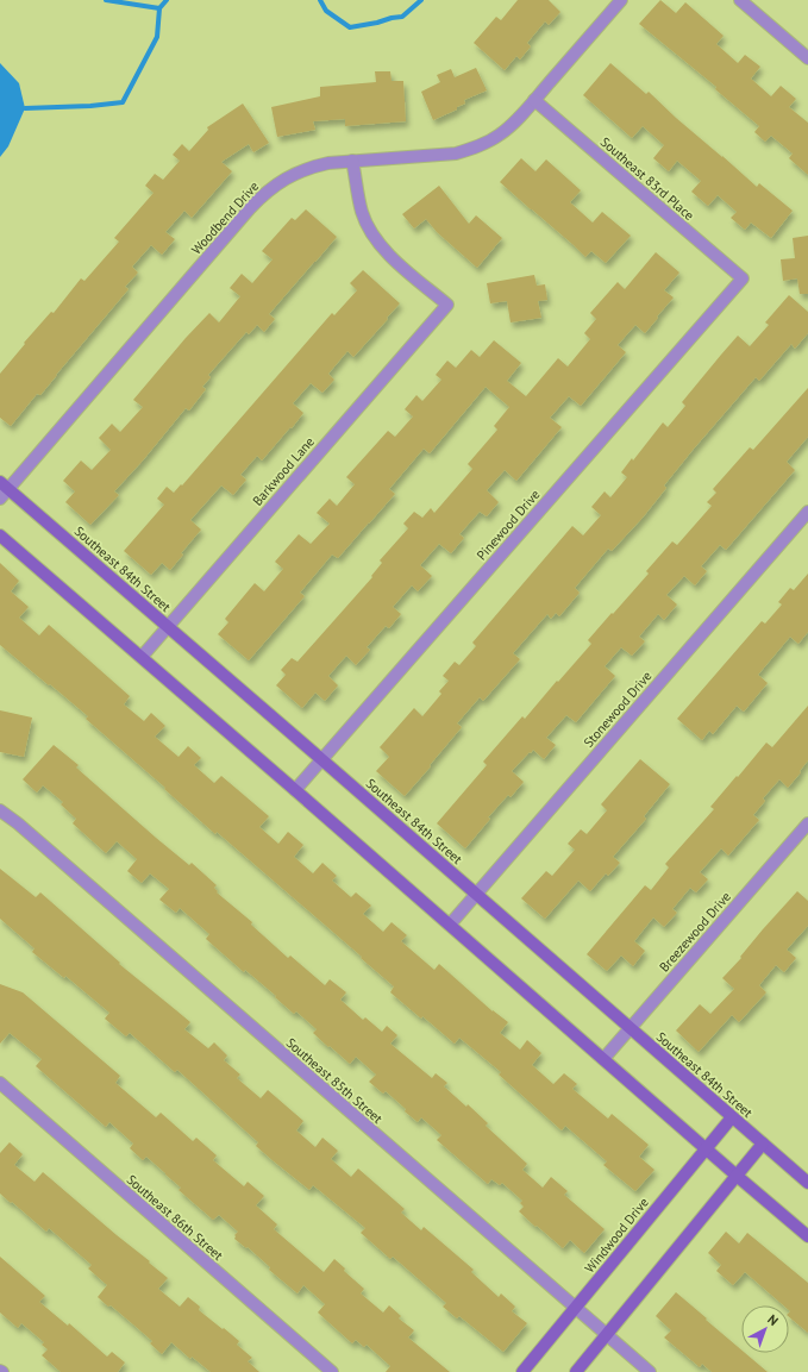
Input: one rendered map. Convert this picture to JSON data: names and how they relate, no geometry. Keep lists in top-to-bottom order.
{
  "streets": {
    "street": [
      "Southeast 83rd Place",
      "Woodbend Drive",
      "Barkwood Lane",
      "Pinewood Drive",
      "Southeast 84th Street",
      "Stonewood Drive",
      "Breezewood Drive",
      "Southeast 85th Street",
      "Southeast 86th Street",
      "Windwood Drive"
    ]
  },
  "crossings": [
    ["Southeast 83rd Place", "Woodbend Drive"],
    ["Southeast 83rd Place", "Pinewood Drive"],
    ["Woodbend Drive", "Barkwood Lane"],
    ["Woodbend Drive", "Southeast 84th Street"],
    ["Barkwood Lane", "Southeast 84th Street"],
    ["Pinewood Drive", "Southeast 84th Street"],
    ["Southeast 84th Street", "Stonewood Drive"],
    ["Southeast 84th Street", "Breezewood Drive"],
    ["Southeast 84th Street", "Windwood Drive"],
    ["Southeast 85th Street", "Windwood Drive"]
  ],
  "north": "top right"
}
